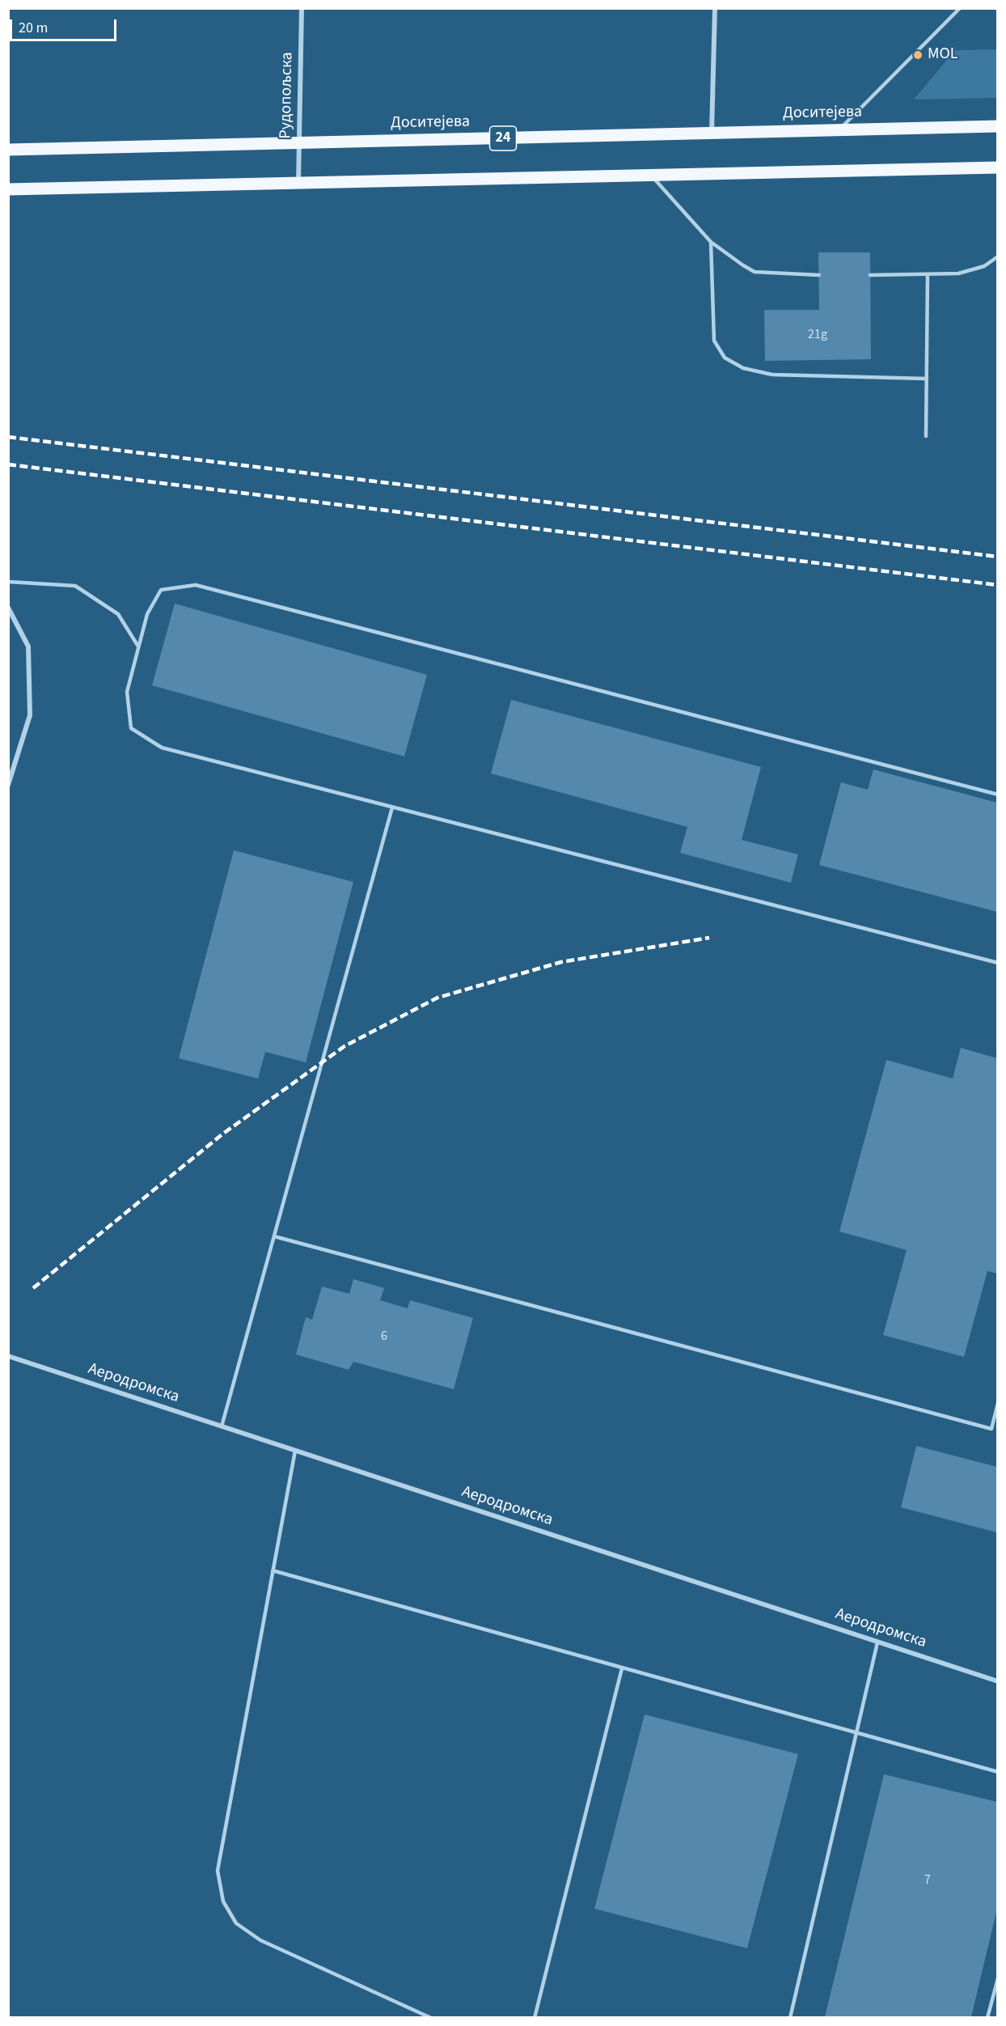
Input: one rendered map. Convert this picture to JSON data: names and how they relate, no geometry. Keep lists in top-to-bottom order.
{
  "streets": {
    "main road": ["Доситејева", "24"],
    "street": ["Рудопољска", "Аеродромска"]
  },
  "crossings": [
    ["Рудопољска", "Доситејева"]
  ],
  "places": ["MOL"],
  "house_numbers": ["21g", "6", "7"],
  "scale_bar": "20 m"
}
